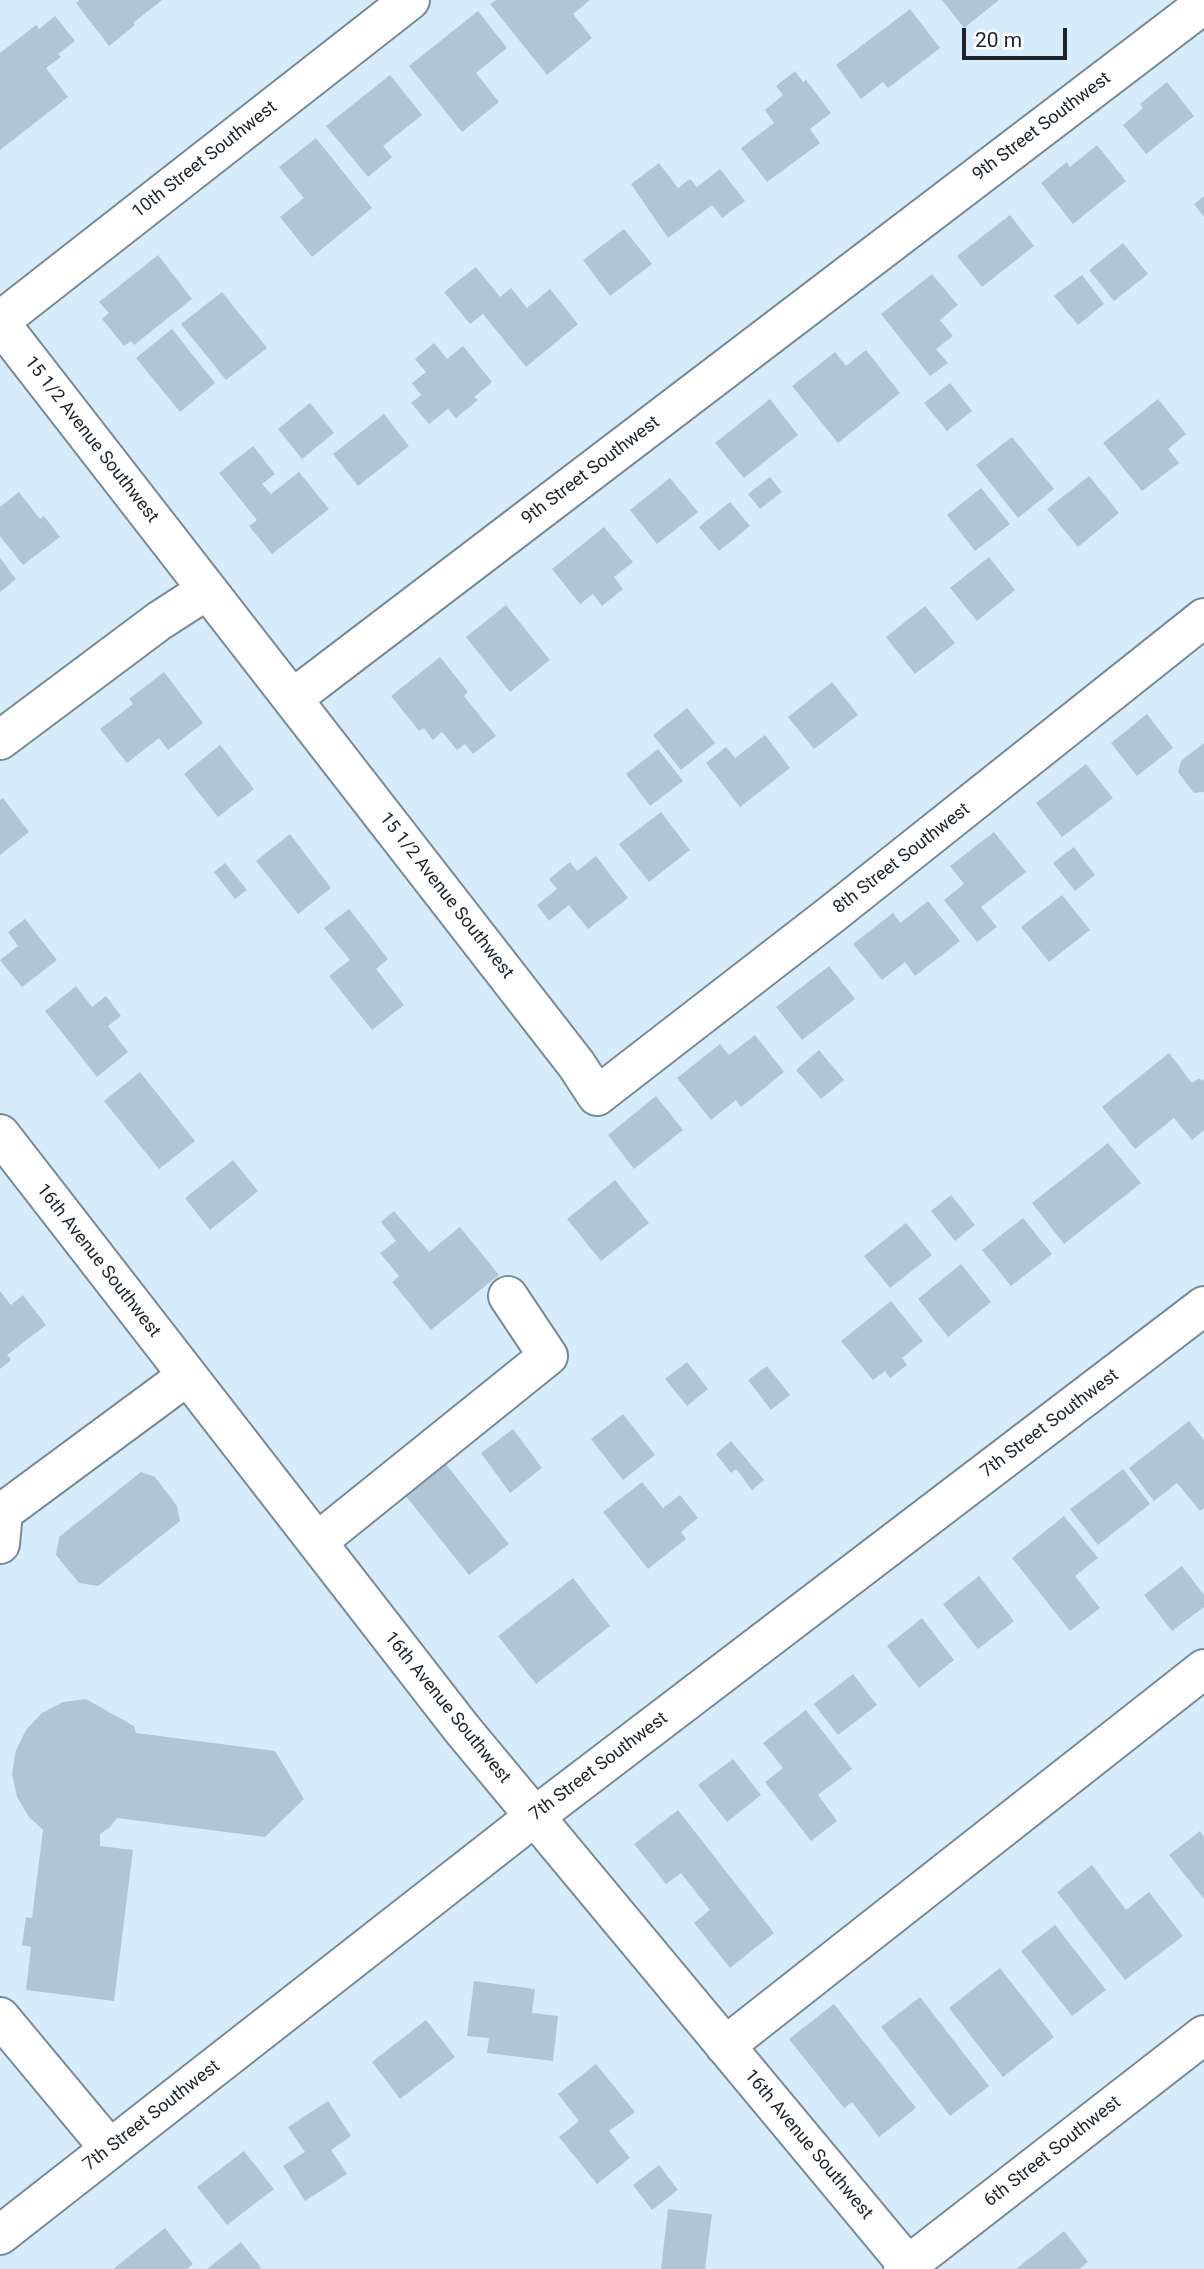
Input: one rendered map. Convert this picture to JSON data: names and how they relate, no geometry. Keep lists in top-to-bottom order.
{
  "streets": {
    "street": [
      "9th Street Southwest",
      "10th Street Southwest",
      "15 1/2 Avenue Southwest",
      "8th Street Southwest",
      "16th Avenue Southwest",
      "7th Street Southwest",
      "6th Street Southwest"
    ]
  },
  "crossings": [
    ["9th Street Southwest", "15 1/2 Avenue Southwest"],
    ["10th Street Southwest", "15 1/2 Avenue Southwest"],
    ["15 1/2 Avenue Southwest", "8th Street Southwest"],
    ["16th Avenue Southwest", "7th Street Southwest"],
    ["16th Avenue Southwest", "6th Street Southwest"]
  ],
  "scale_bar": "20 m"
}
